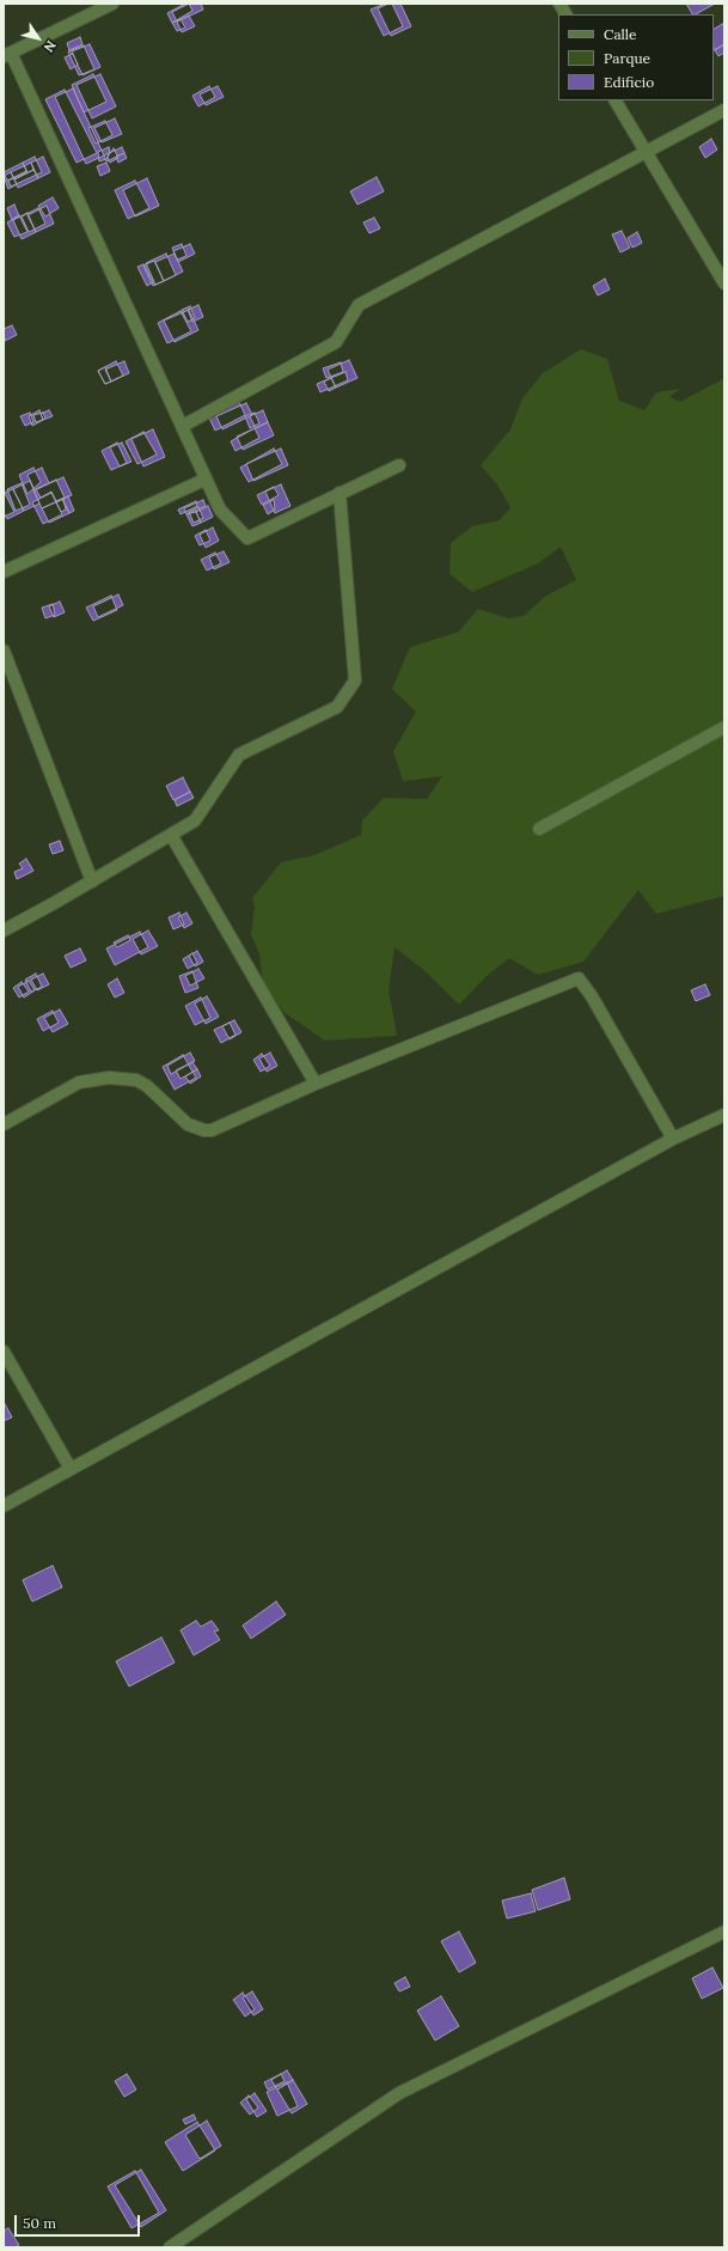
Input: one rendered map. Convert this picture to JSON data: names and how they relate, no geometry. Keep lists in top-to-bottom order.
{
  "legend": ["Calle", "Parque", "Edificio"],
  "scale_bar": "50 m",
  "north": "bottom right"
}
